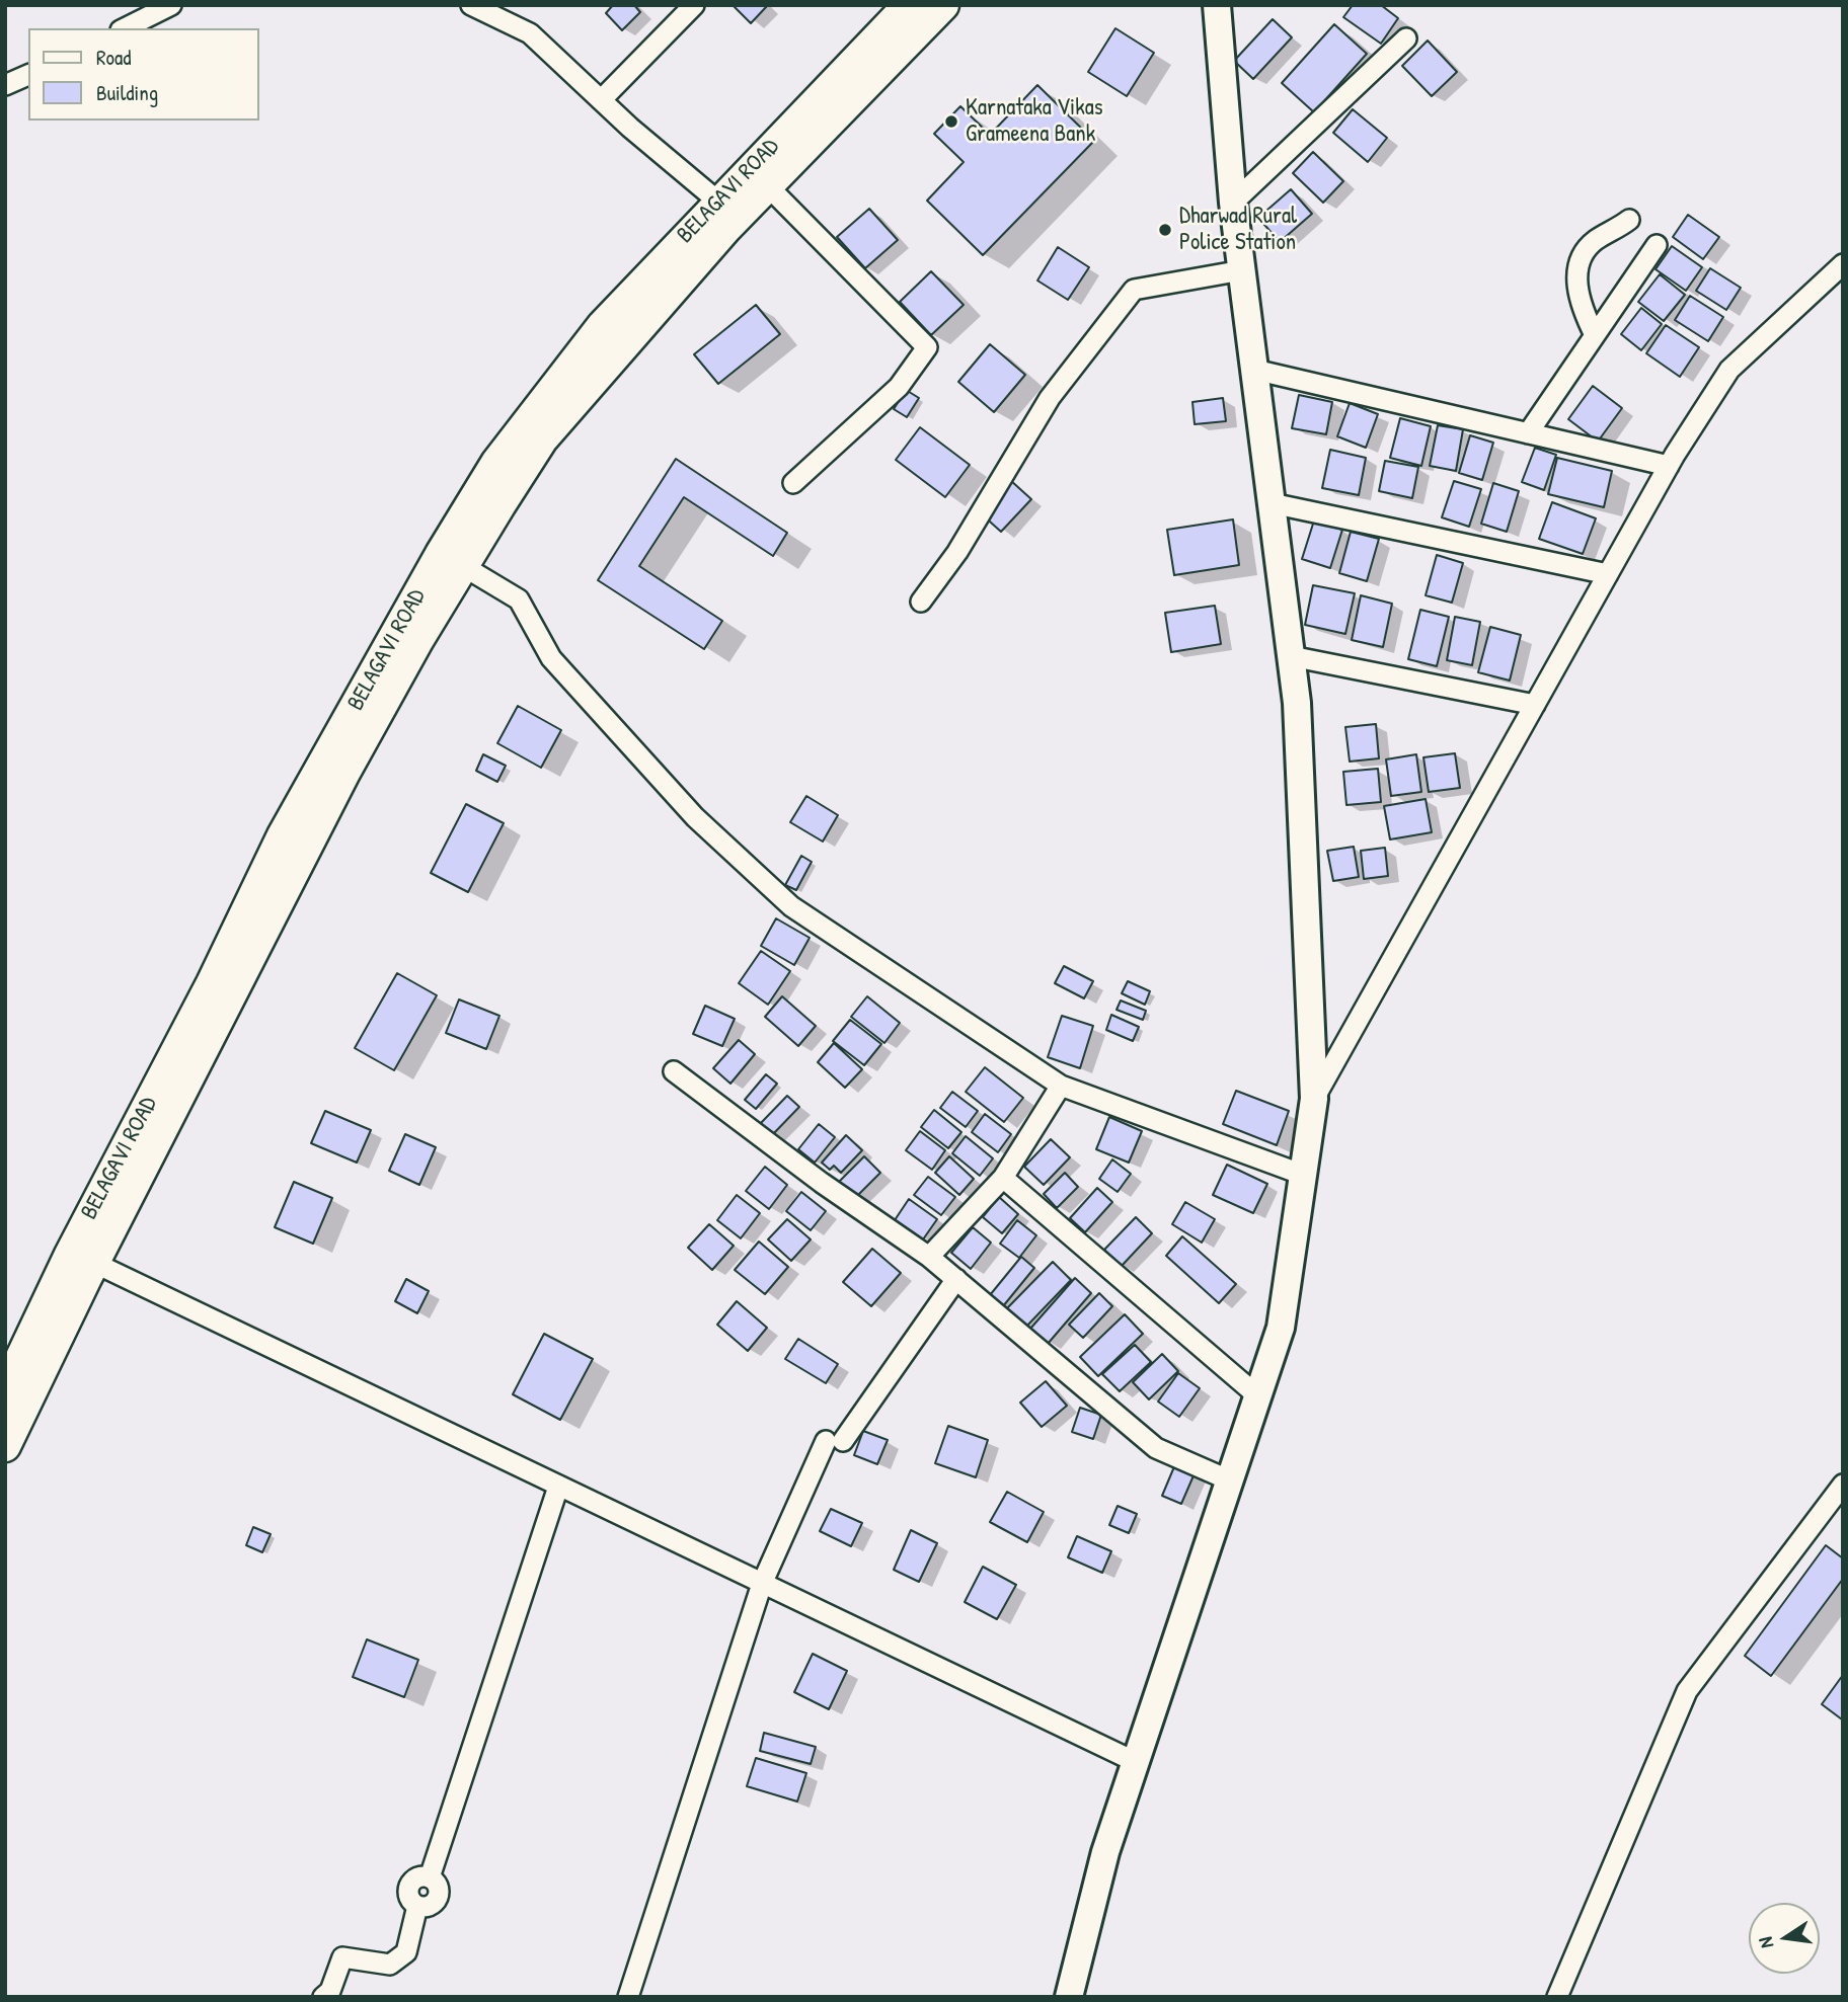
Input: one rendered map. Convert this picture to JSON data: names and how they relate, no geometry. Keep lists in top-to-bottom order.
{
  "streets": {
    "main road": ["BELAGAVI ROAD"]
  },
  "places": ["Karnataka Vikas Grameena Bank", "Dharwad Rural Police Station"],
  "legend": ["Road", "Building"],
  "north": "left"
}
